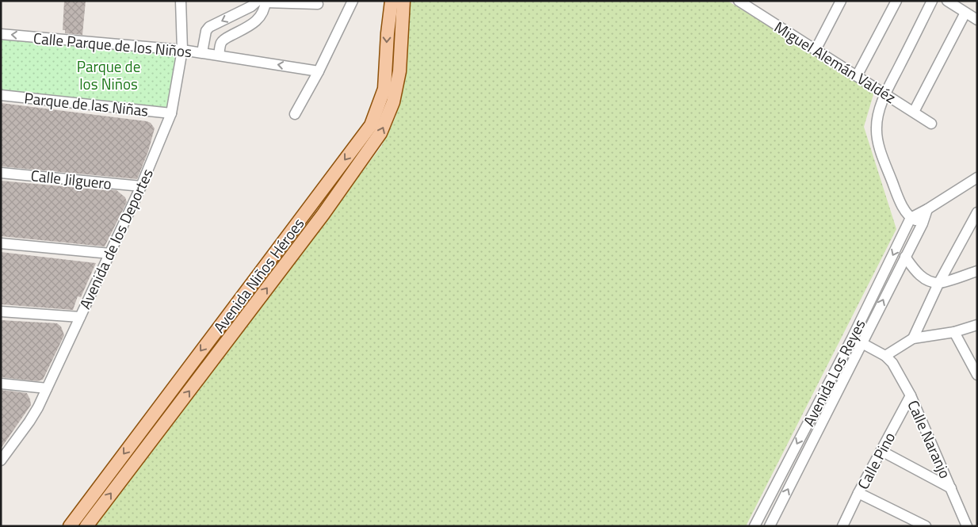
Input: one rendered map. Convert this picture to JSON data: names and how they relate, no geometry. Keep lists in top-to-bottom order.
{
  "streets": {
    "main road": ["Avenida Niños Héroes"],
    "street": [
      "Calle Parque de los Niños",
      "Miguel Alemán Valdéz",
      "Parque de las Niñas",
      "Calle Jilguero",
      "Avenida de los Deportes",
      "Avenida Los Reyes",
      "Calle Naranjo",
      "Calle Pino"
    ]
  },
  "crossings": [
    ["Calle Parque de los Niños", "Avenida de los Deportes"],
    ["Parque de las Niñas", "Avenida de los Deportes"],
    ["Calle Jilguero", "Avenida de los Deportes"],
    ["Calle Naranjo", "Calle Pino"]
  ],
  "one_way": ["Calle Parque de los Niños"],
  "parks": ["Parque de los Niños"]
}
